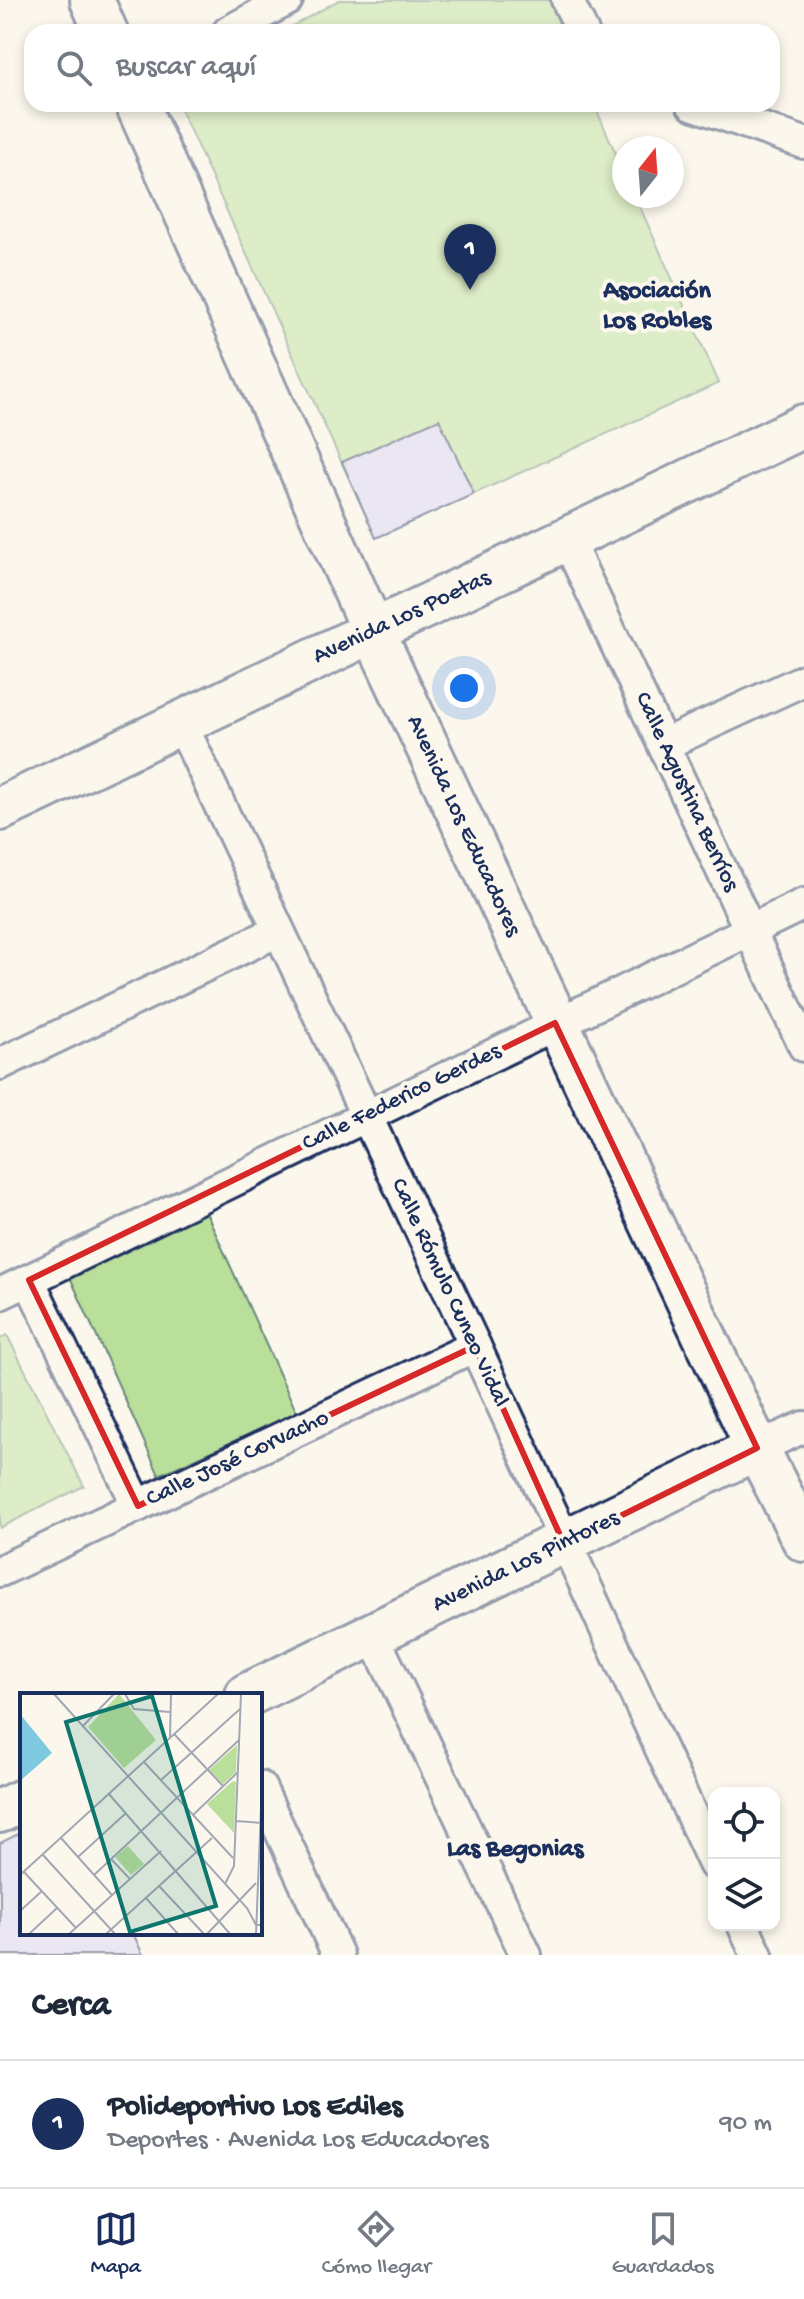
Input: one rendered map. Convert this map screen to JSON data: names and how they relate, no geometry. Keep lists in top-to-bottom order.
{
  "streets": {
    "street": [
      "Avenida Los Poetas",
      "Calle Agustina Berríos",
      "Avenida Los Educadores",
      "Calle Federico Gerdes",
      "Calle Rómulo Cuneo Vidal",
      "Calle José Corvacho",
      "Avenida Los Pintores"
    ]
  },
  "crossings": [
    ["Avenida Los Poetas", "Calle Agustina Berríos"],
    ["Avenida Los Poetas", "Avenida Los Educadores"],
    ["Avenida Los Poetas", "Calle Rómulo Cuneo Vidal"],
    ["Calle Agustina Berríos", "Calle Federico Gerdes"],
    ["Avenida Los Educadores", "Calle Federico Gerdes"],
    ["Avenida Los Educadores", "Avenida Los Pintores"],
    ["Calle Federico Gerdes", "Calle Rómulo Cuneo Vidal"],
    ["Calle Rómulo Cuneo Vidal", "Calle José Corvacho"],
    ["Calle Rómulo Cuneo Vidal", "Avenida Los Pintores"]
  ],
  "districts": ["Asociación Los Robles", "Las Begonias"],
  "north": "top",
  "page": {
    "search": "Buscar aquí",
    "pins": "1",
    "heading": "Cerca",
    "list": [
      {
        "mark": "1",
        "name": "Polideportivo Los Ediles",
        "note": "Deportes · Avenida Los Educadores",
        "value": "90 m"
      }
    ],
    "nav": ["Mapa", "Cómo llegar", "Guardados"]
  }
}
